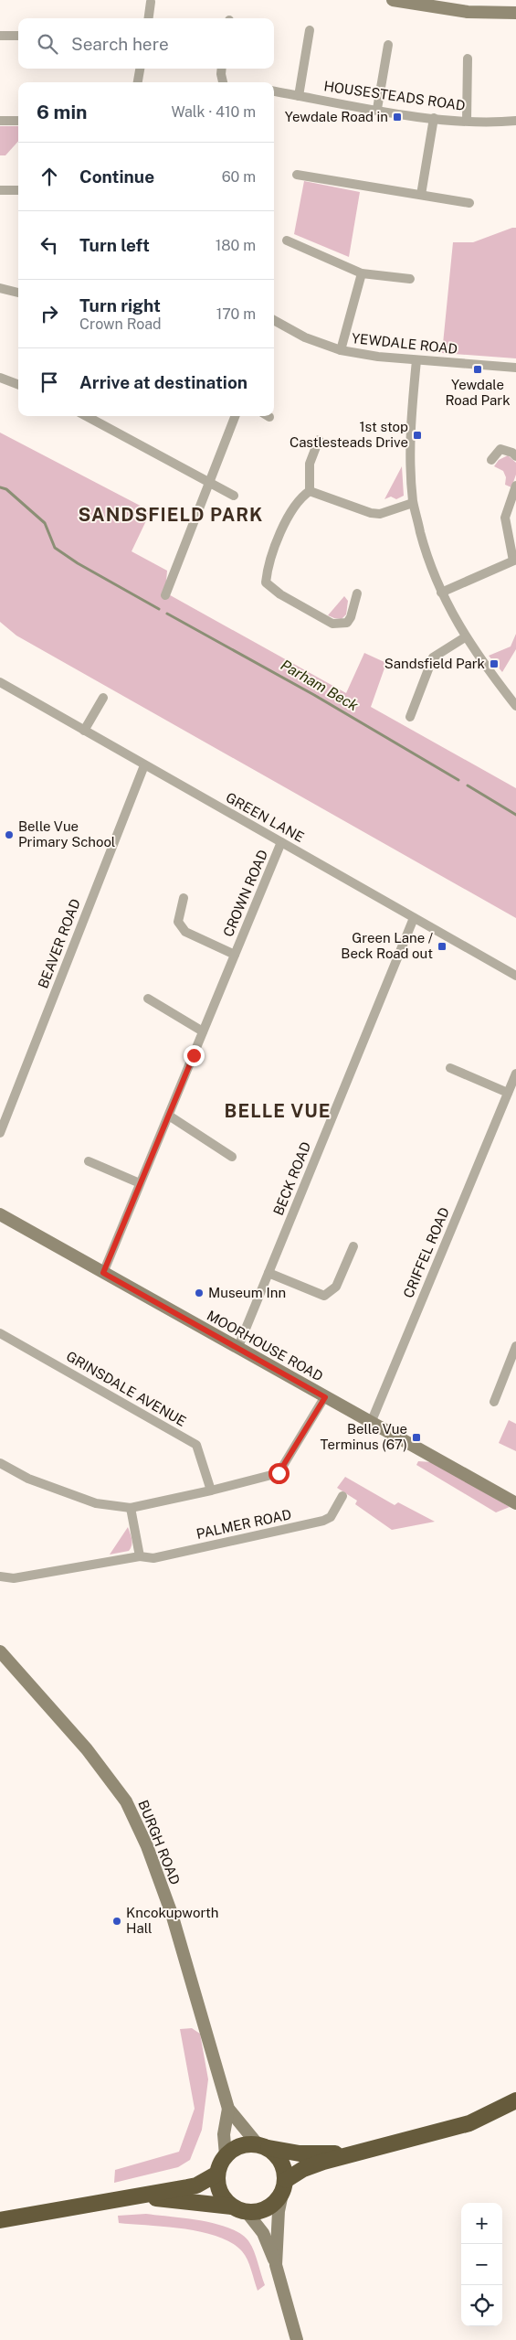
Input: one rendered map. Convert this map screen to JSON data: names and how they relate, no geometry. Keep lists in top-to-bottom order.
{
  "streets": {
    "street": [
      "HOUSESTEADS ROAD",
      "YEWDALE ROAD",
      "GREEN LANE",
      "CROWN ROAD",
      "BEAVER ROAD",
      "BECK ROAD",
      "CRIFFEL ROAD",
      "MOORHOUSE ROAD",
      "GRINSDALE AVENUE",
      "PALMER ROAD",
      "BURGH ROAD"
    ]
  },
  "crossings": [
    ["GREEN LANE", "CROWN ROAD"],
    ["GREEN LANE", "BEAVER ROAD"],
    ["GREEN LANE", "BECK ROAD"],
    ["CROWN ROAD", "MOORHOUSE ROAD"],
    ["BECK ROAD", "MOORHOUSE ROAD"],
    ["CRIFFEL ROAD", "MOORHOUSE ROAD"]
  ],
  "districts": ["SANDSFIELD PARK", "BELLE VUE"],
  "water": ["Parham Beck"],
  "places": {
    "transit": [
      "Yewdale Road in",
      "Yewdale Road Park",
      "1st stop Castlesteads Drive",
      "Sandsfield Park",
      "Green Lane / Beck Road out",
      "Belle Vue Terminus (67)"
    ],
    "other": ["Belle Vue Primary School", "Museum Inn", "Kncokupworth Hall"]
  },
  "page": {
    "search": "Search here",
    "heading": ["6 min", "Walk · 410 m"],
    "list": [
      ["Continue", "60 m"],
      ["Turn left", "180 m"],
      ["Turn right", "Crown Road", "170 m"],
      "Arrive at destination"
    ],
    "map_buttons": ["+", "−"]
  }
}
